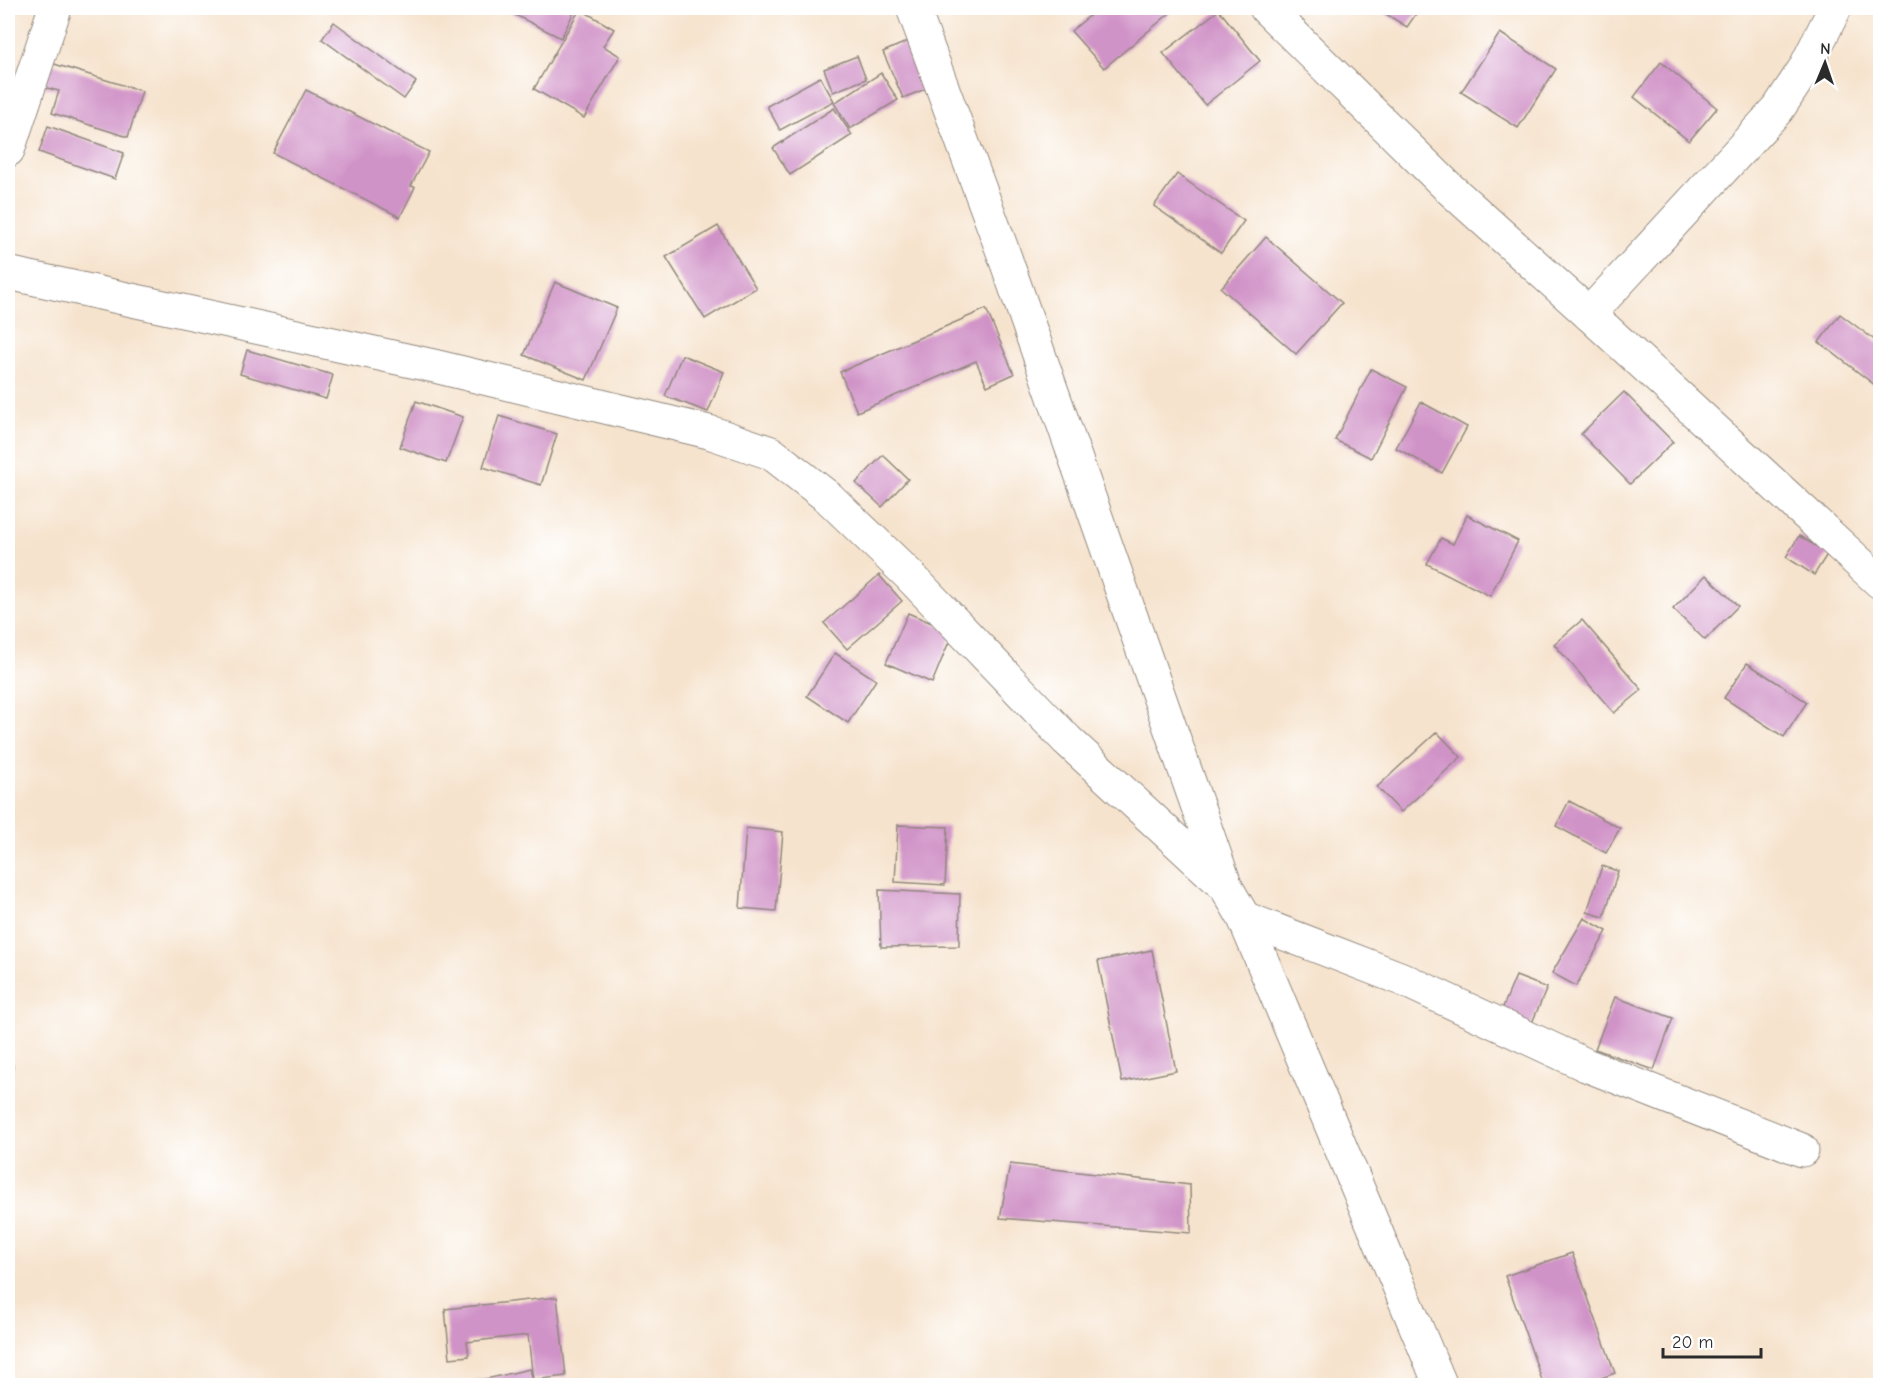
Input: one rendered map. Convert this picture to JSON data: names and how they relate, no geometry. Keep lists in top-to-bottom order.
{
  "scale_bar": "20 m",
  "north": "top"
}
